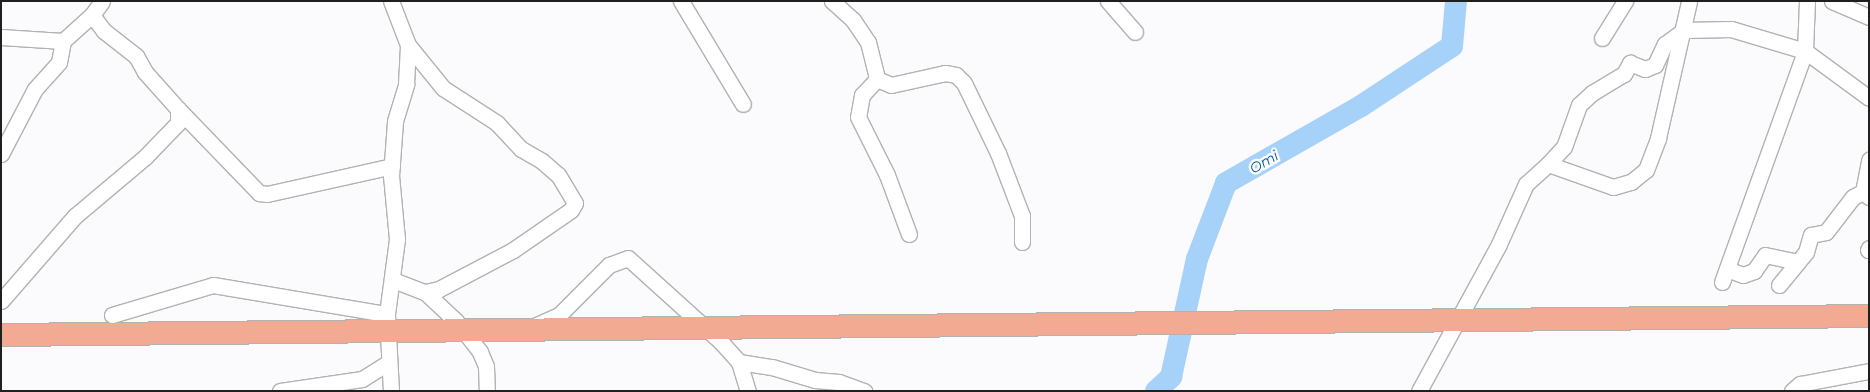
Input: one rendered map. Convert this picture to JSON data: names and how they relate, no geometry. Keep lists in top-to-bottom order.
{
  "water": ["Omi"]
}
